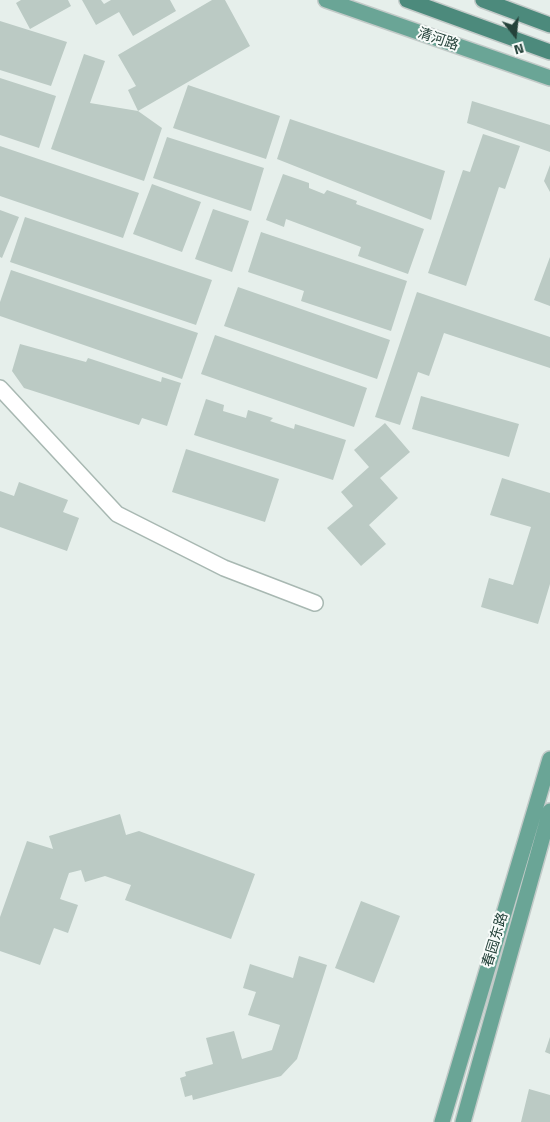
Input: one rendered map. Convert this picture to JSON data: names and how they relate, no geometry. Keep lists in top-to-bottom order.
{
  "streets": {
    "main road": ["清河路", "春园东路"]
  },
  "north": "bottom"
}
